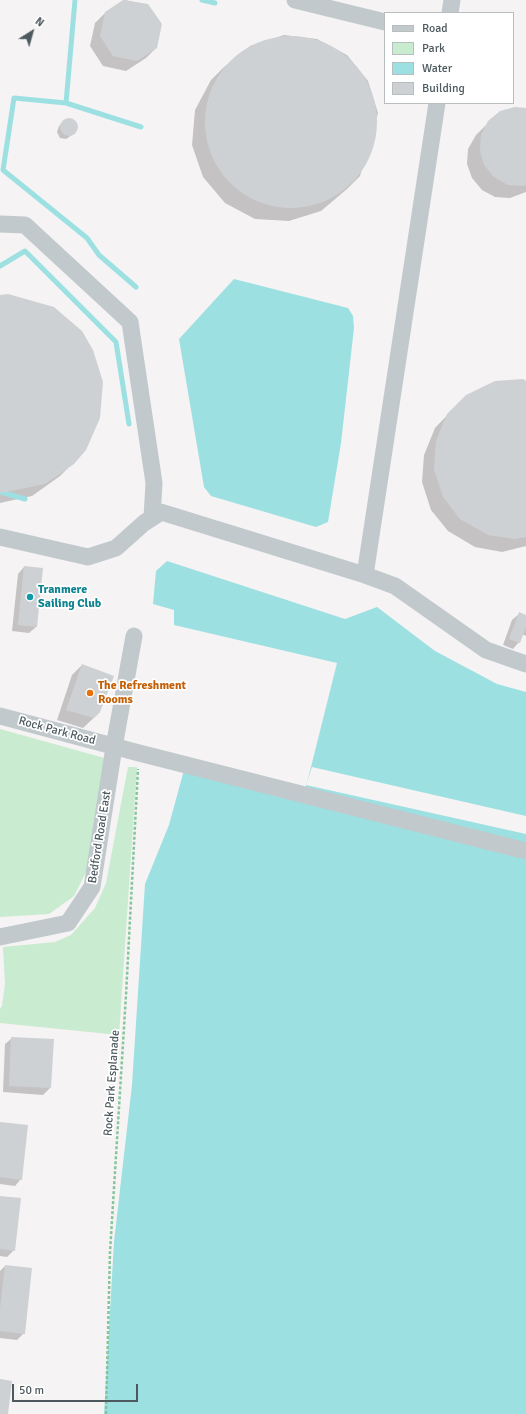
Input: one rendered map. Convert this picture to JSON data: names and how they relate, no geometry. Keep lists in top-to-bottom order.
{
  "streets": {
    "street": ["Rock Park Road", "Bedford Road East"],
    "path": ["Rock Park Esplanade"]
  },
  "crossings": [
    ["Rock Park Road", "Bedford Road East"],
    ["Rock Park Road", "Rock Park Esplanade"]
  ],
  "places": ["Tranmere Sailing Club", "The Refreshment Rooms"],
  "legend": [
    "Road",
    "Park",
    "Water",
    "Building"
  ],
  "scale_bar": "50 m",
  "north": "top right"
}
